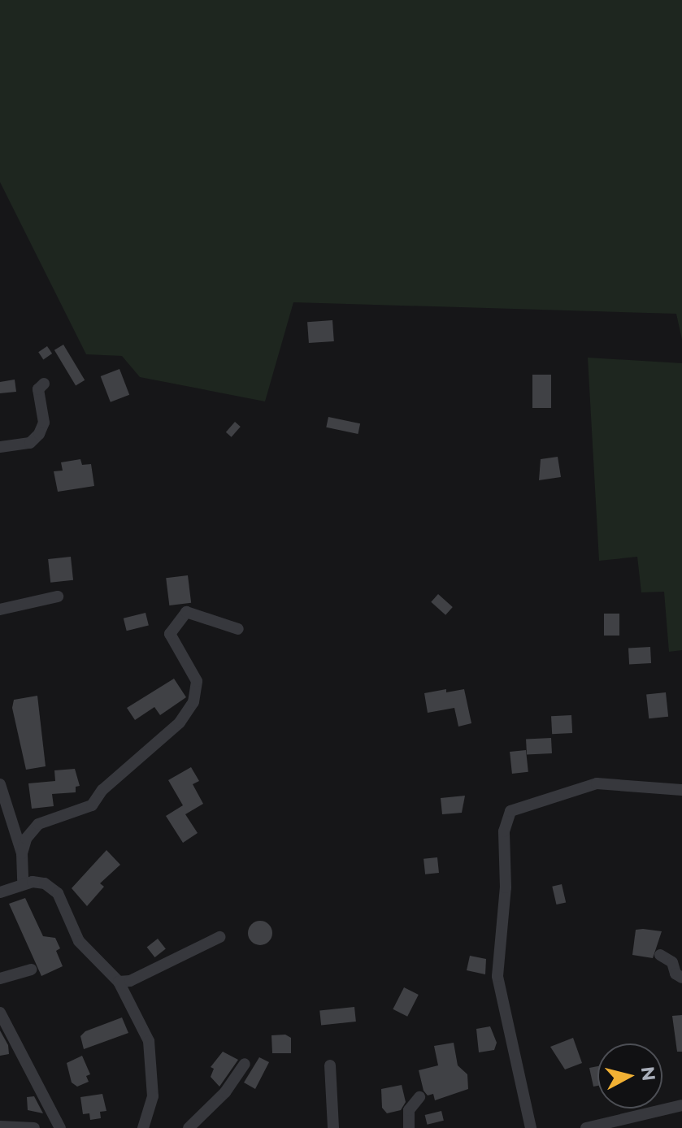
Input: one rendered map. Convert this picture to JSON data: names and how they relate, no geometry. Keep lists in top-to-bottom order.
{
  "north": "right"
}
